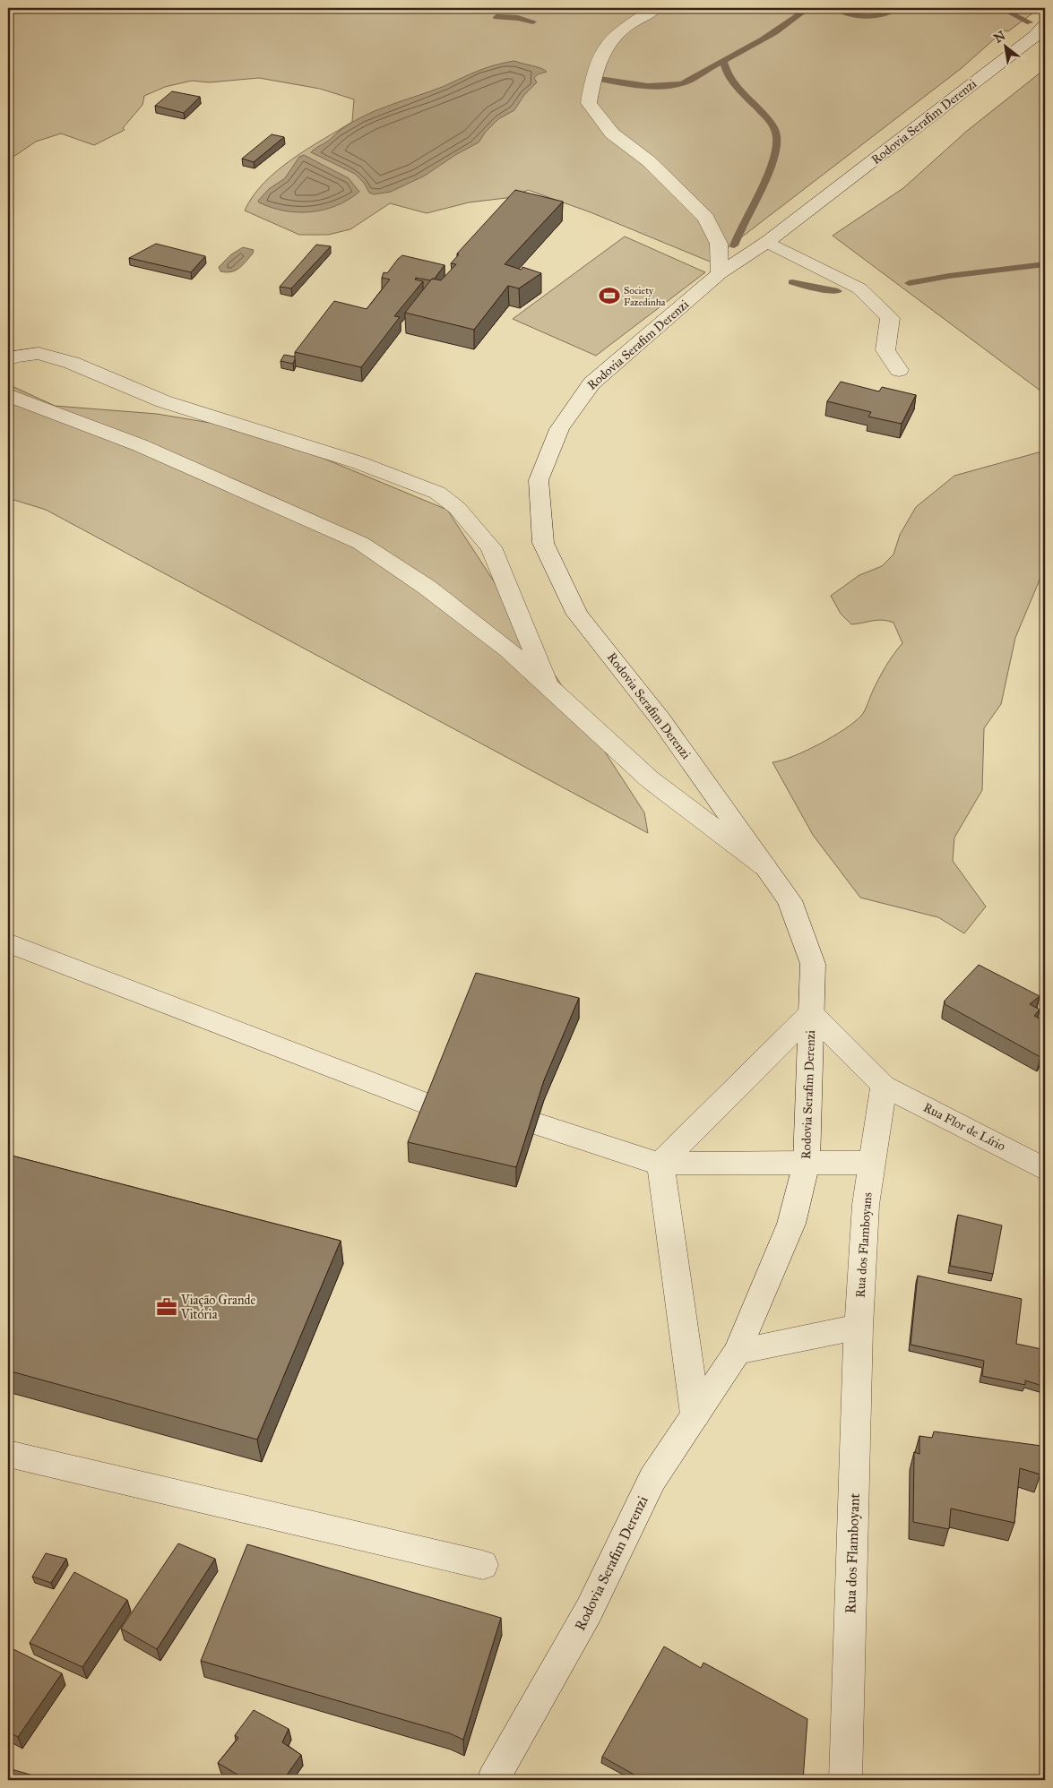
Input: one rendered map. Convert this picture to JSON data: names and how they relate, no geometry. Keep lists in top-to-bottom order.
{
  "streets": {
    "street": [
      "Rodovia Serafim Derenzi",
      "Rua Flor de Lírio",
      "Rua dos Flamboyans",
      "Rua dos Flamboyant"
    ]
  },
  "crossings": [
    ["Rodovia Serafim Derenzi", "Rua Flor de Lírio"],
    ["Rodovia Serafim Derenzi", "Rua dos Flamboyans"],
    ["Rua Flor de Lírio", "Rua dos Flamboyans"],
    ["Rua dos Flamboyans", "Rua dos Flamboyant"]
  ],
  "places": {
    "sports": ["Society Fazedinha"],
    "office": ["Viação Grande Vitória"]
  },
  "north": "top left"
}
